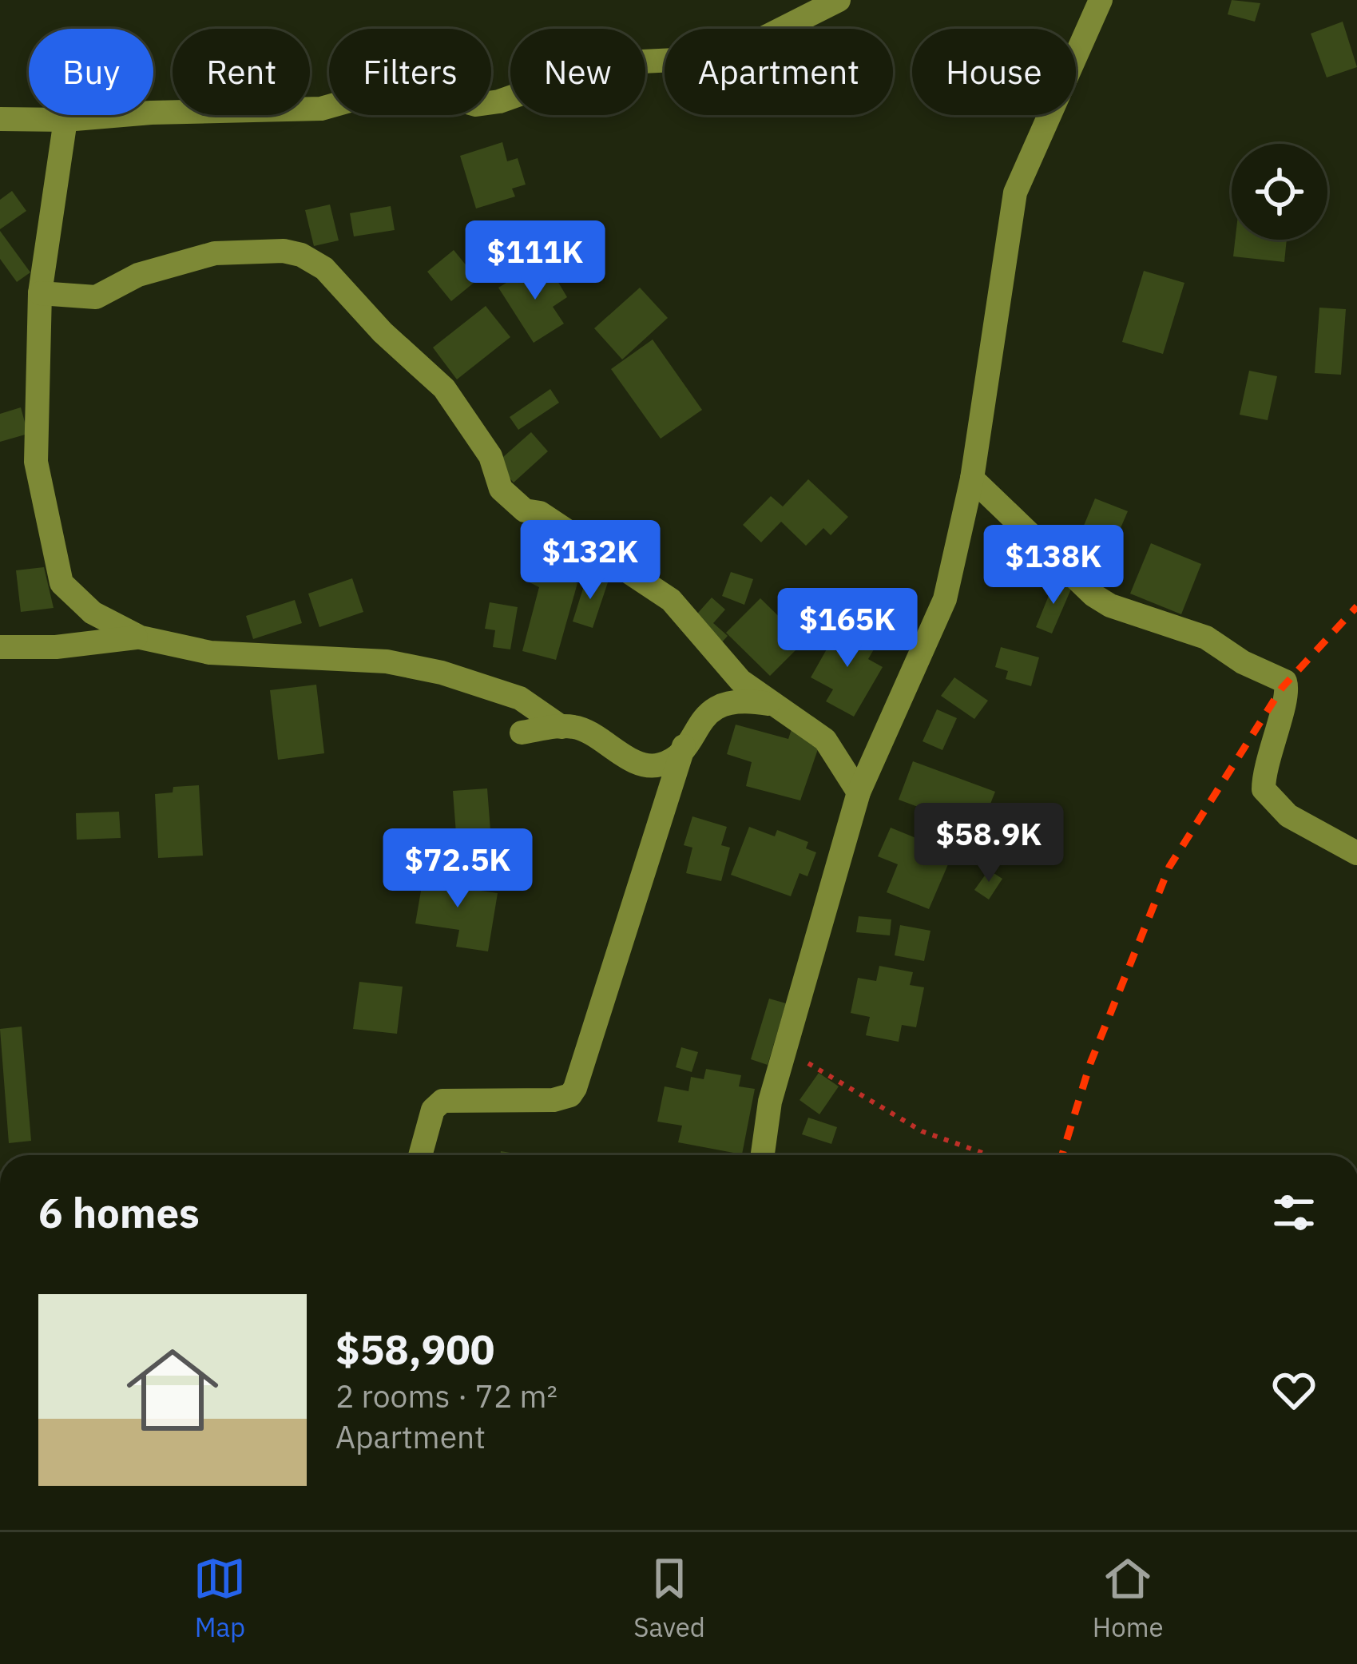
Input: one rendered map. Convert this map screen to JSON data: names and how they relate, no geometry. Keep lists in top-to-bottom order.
{
  "page": {
    "chip": [
      "Buy",
      "Rent",
      "Filters",
      "New",
      "Apartment",
      "House"
    ],
    "price": [
      "$111K",
      "$132K",
      "$138K",
      "$165K",
      "$58.9K",
      "$72.5K"
    ],
    "heading": "6 homes",
    "list": [
      {
        "name": "$58,900",
        "note": "2 rooms · 72 m² · Apartment"
      }
    ],
    "tabs": ["Map", "Saved", "Home"]
  }
}
